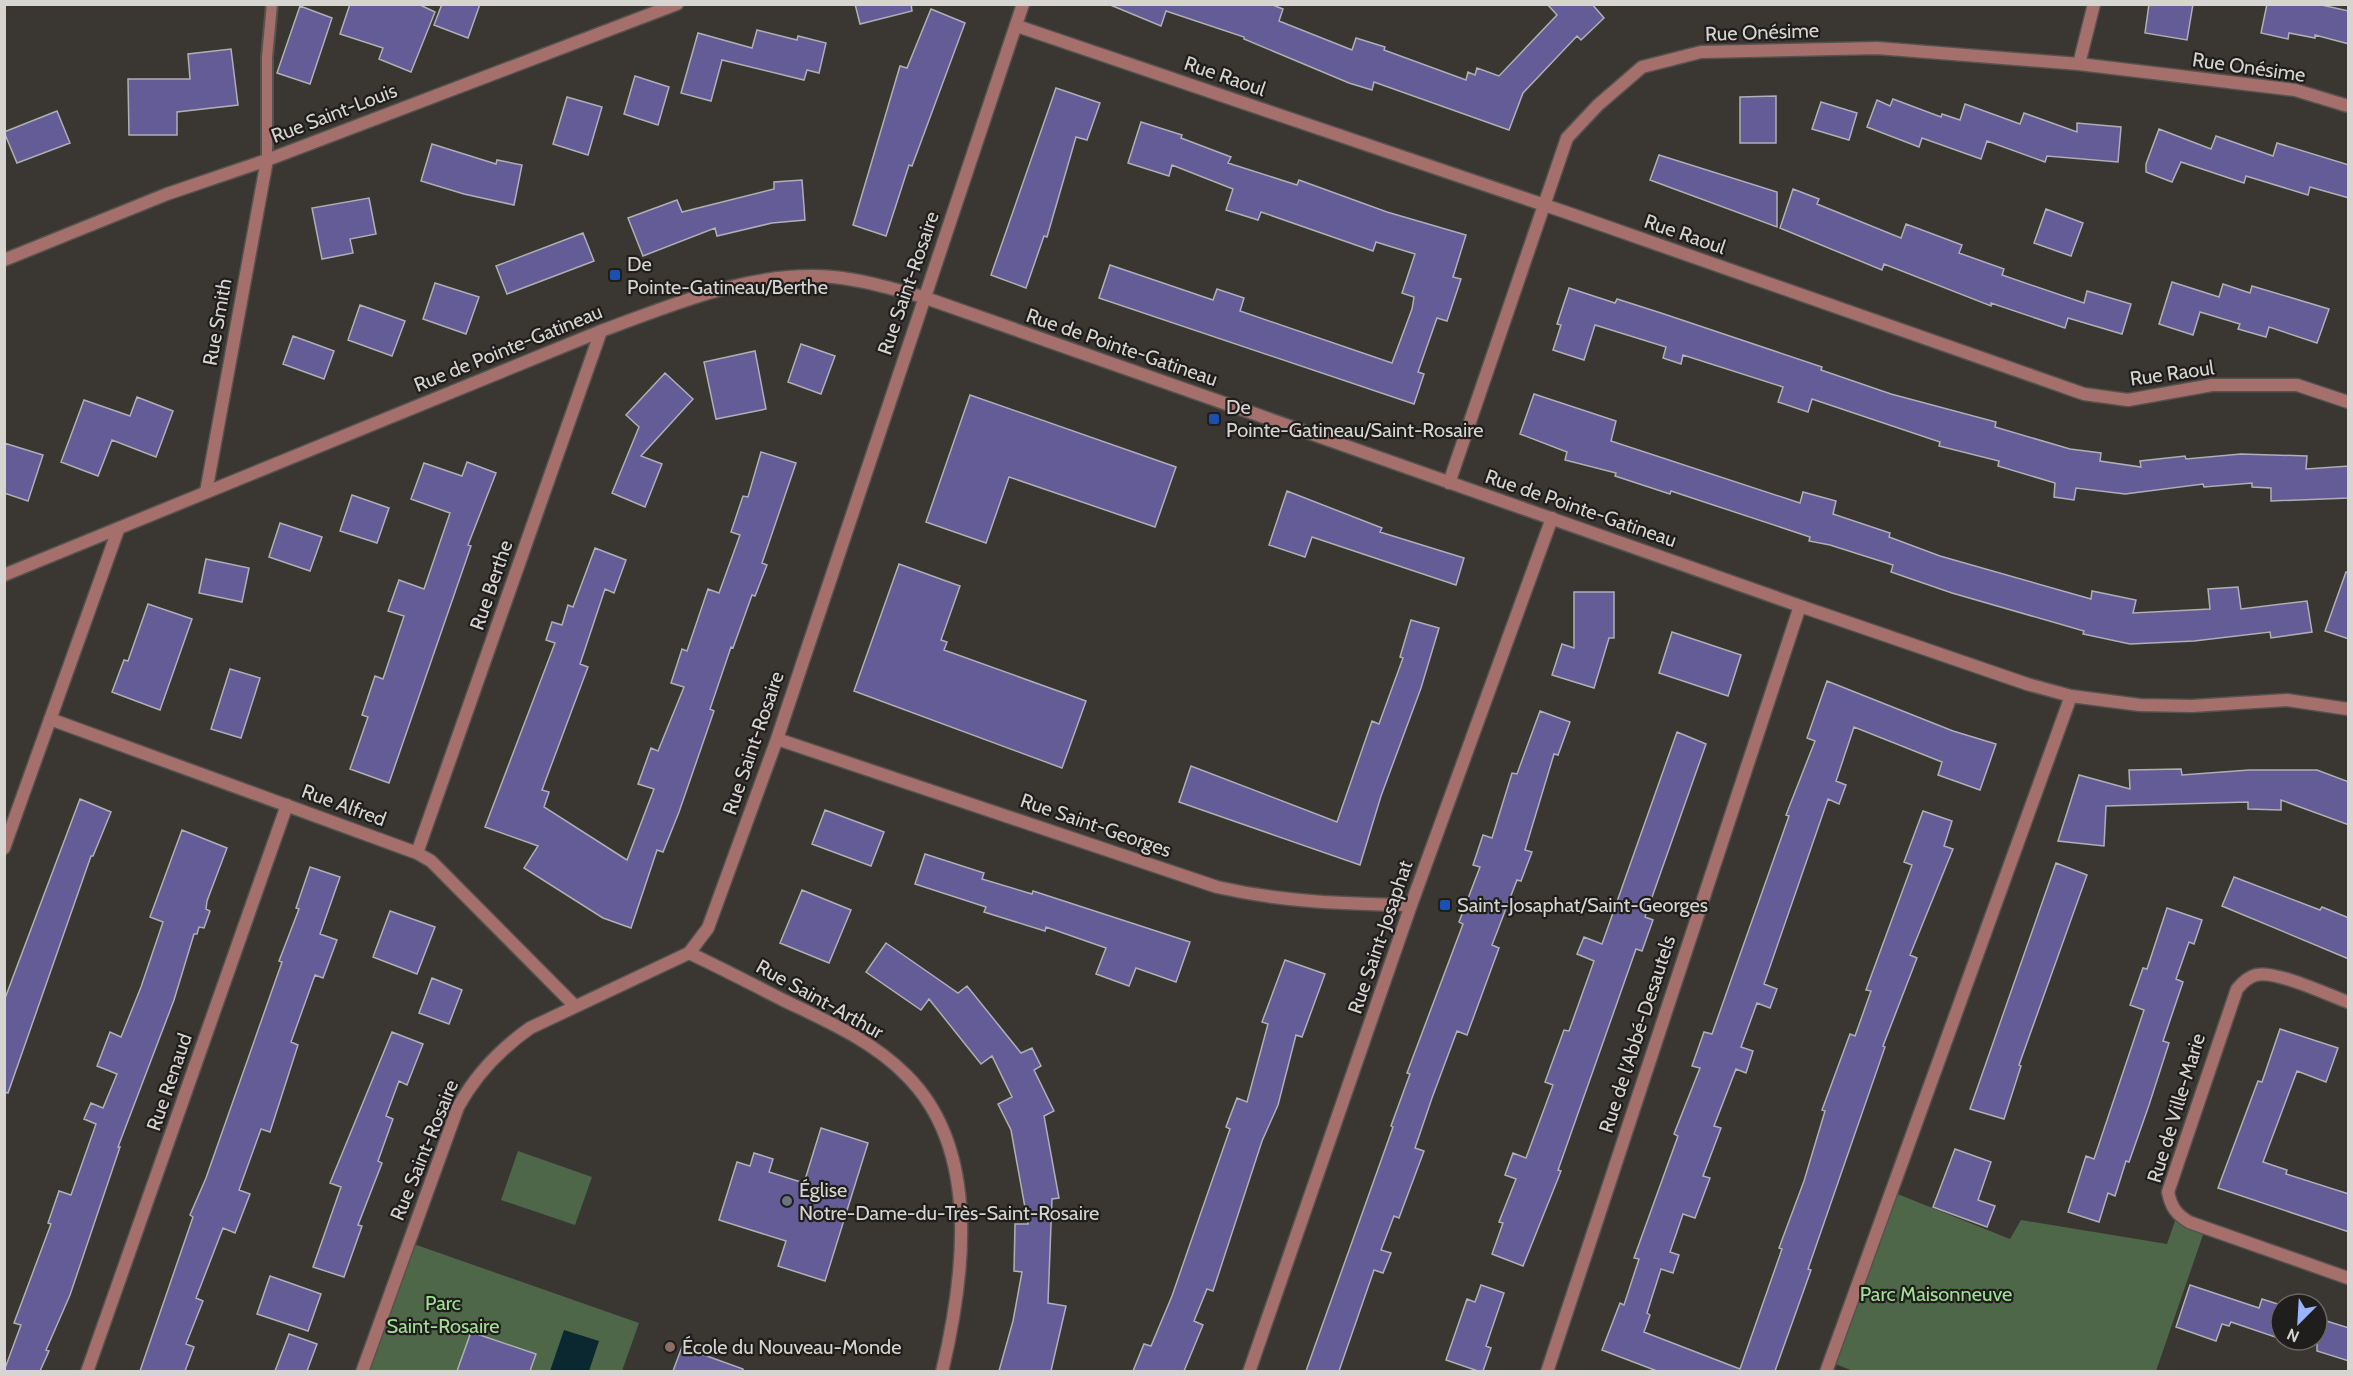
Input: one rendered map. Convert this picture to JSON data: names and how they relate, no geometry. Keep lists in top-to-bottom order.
{
  "streets": {
    "street": [
      "Rue Onésime",
      "Rue Raoul",
      "Rue Saint-Louis",
      "Rue Saint-Rosaire",
      "Rue Smith",
      "Rue de Pointe-Gatineau",
      "Rue Berthe",
      "Rue Alfred",
      "Rue Saint-Georges",
      "Rue Saint-Josaphat",
      "Rue Saint-Arthur",
      "Rue de l'Abbé-Desautels",
      "Rue Renaud",
      "Rue de Ville-Marie"
    ]
  },
  "crossings": [
    ["Rue Onésime", "Rue Raoul"],
    ["Rue Onésime", "Rue de Pointe-Gatineau"],
    ["Rue Raoul", "Rue Saint-Rosaire"],
    ["Rue Saint-Louis", "Rue Smith"],
    ["Rue Saint-Rosaire", "Rue de Pointe-Gatineau"],
    ["Rue Saint-Rosaire", "Rue Alfred"],
    ["Rue Saint-Rosaire", "Rue Saint-Georges"],
    ["Rue Saint-Rosaire", "Rue Saint-Arthur"],
    ["Rue Smith", "Rue de Pointe-Gatineau"],
    ["Rue de Pointe-Gatineau", "Rue Berthe"],
    ["Rue de Pointe-Gatineau", "Rue Saint-Josaphat"],
    ["Rue de Pointe-Gatineau", "Rue de l'Abbé-Desautels"],
    ["Rue Berthe", "Rue Alfred"],
    ["Rue Alfred", "Rue Renaud"],
    ["Rue Saint-Georges", "Rue Saint-Josaphat"]
  ],
  "parks": ["Parc Maisonneuve", "Parc Saint-Rosaire"],
  "places": {
    "transit": ["De Pointe-Gatineau/Berthe", "De Pointe-Gatineau/Saint-Rosaire", "Saint-Josaphat/Saint-Georges"],
    "other": ["Église Notre-Dame-du-Très-Saint-Rosaire", "École du Nouveau-Monde"]
  },
  "north": "bottom left"
}
